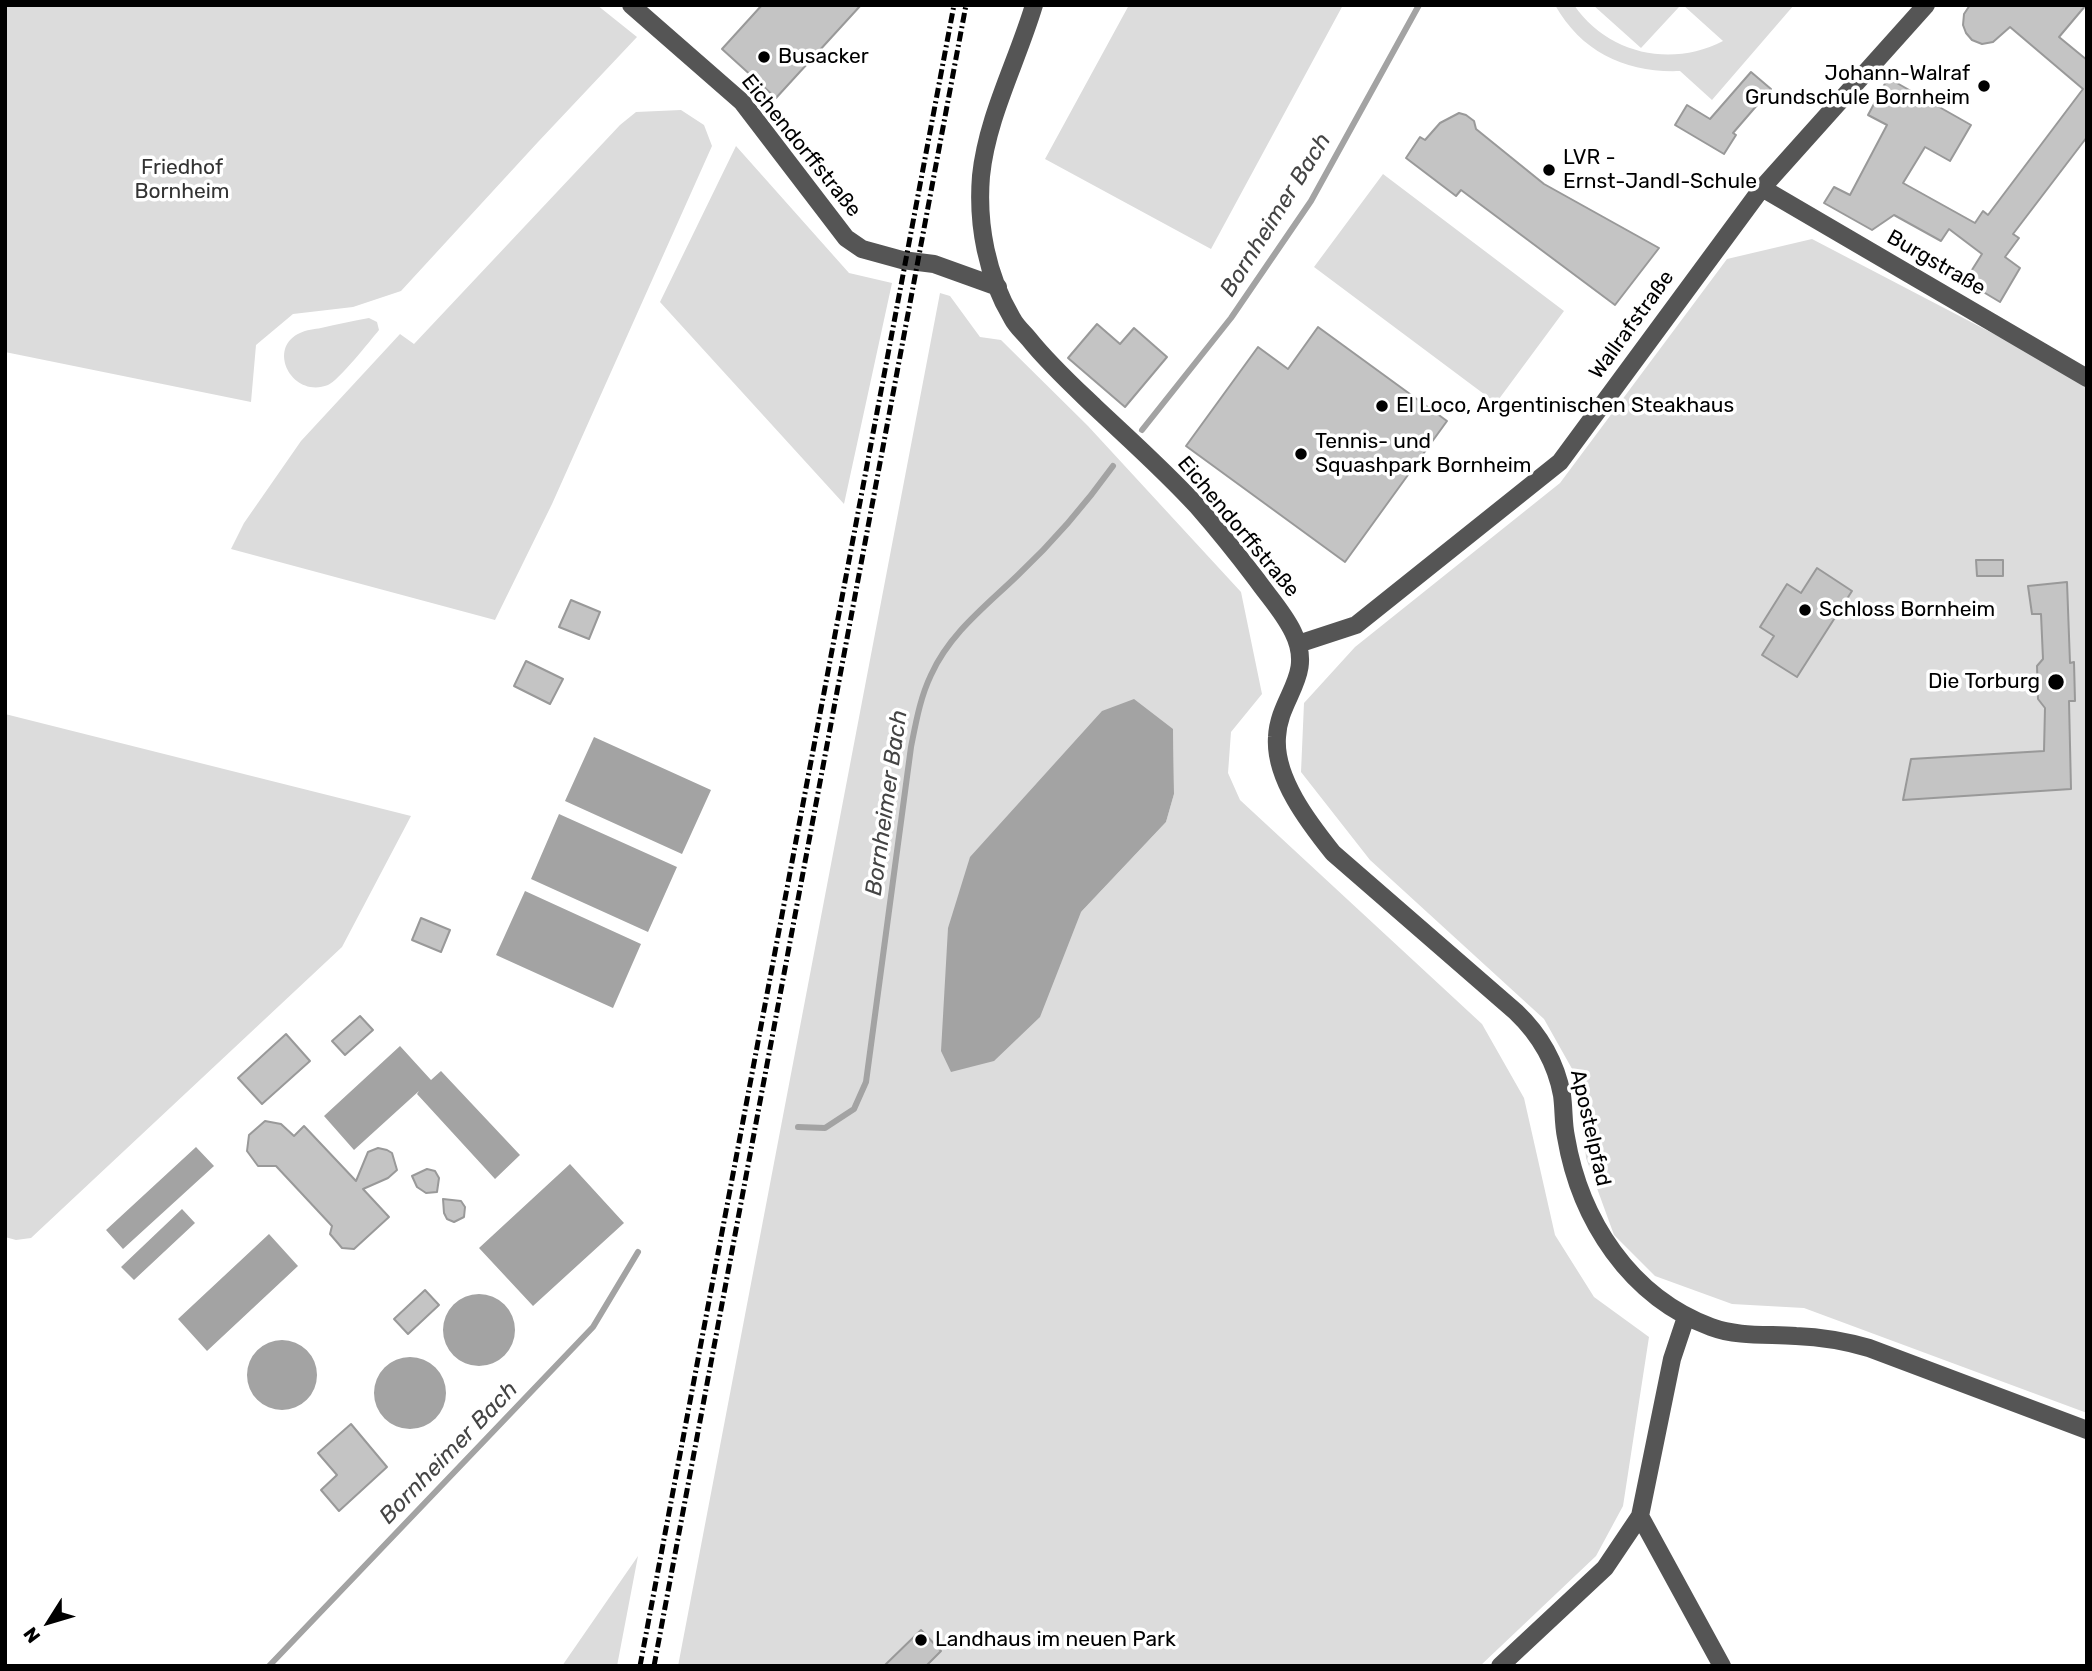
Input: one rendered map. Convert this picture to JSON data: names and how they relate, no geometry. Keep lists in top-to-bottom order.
{
  "streets": {
    "street": [
      "Eichendorffstraße",
      "Burgstraße",
      "Wallrafstraße",
      "Apostelpfad"
    ]
  },
  "crossings": [
    ["Eichendorffstraße", "Wallrafstraße"],
    ["Eichendorffstraße", "Apostelpfad"],
    ["Burgstraße", "Wallrafstraße"],
    ["Wallrafstraße", "Apostelpfad"]
  ],
  "water": ["Bornheimer Bach"],
  "parks": ["Friedhof Bornheim"],
  "places": [
    "Busacker",
    "Johann-Walraf Grundschule Bornheim",
    "LVR - Ernst-Jandl-Schule",
    "El Loco, Argentinischen Steakhaus",
    "Tennis- und Squashpark Bornheim",
    "Schloss Bornheim",
    "Die Torburg",
    "Landhaus im neuen Park"
  ],
  "north": "bottom left"
}
